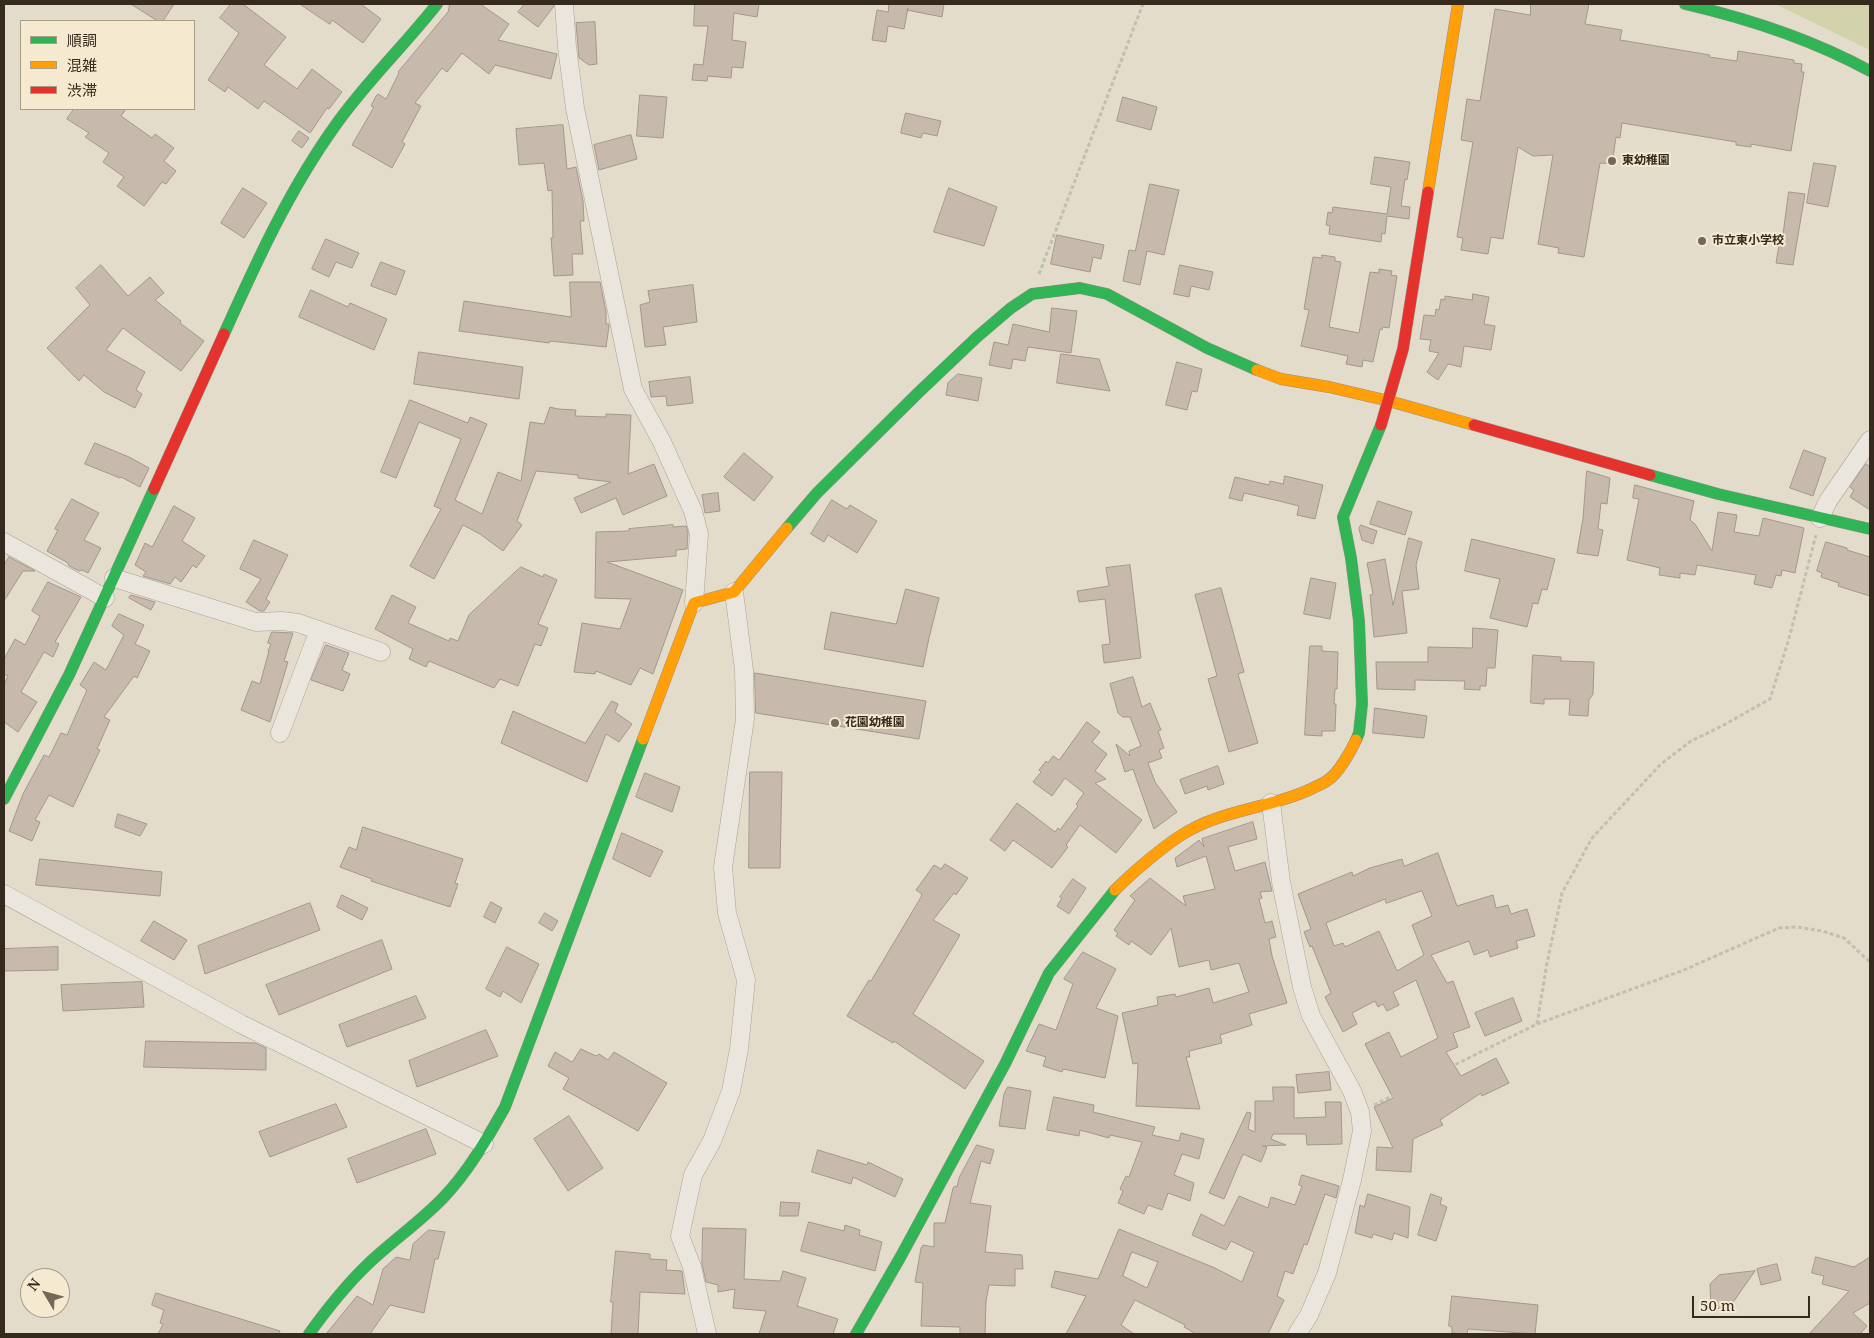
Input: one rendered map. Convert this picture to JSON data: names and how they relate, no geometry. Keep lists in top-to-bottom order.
{
  "places": ["東幼稚園", "市立東小学校", "花園幼稚園"],
  "legend": ["順調", "混雑", "渋滞"],
  "scale_bar": "50 m",
  "north": "top left"
}
